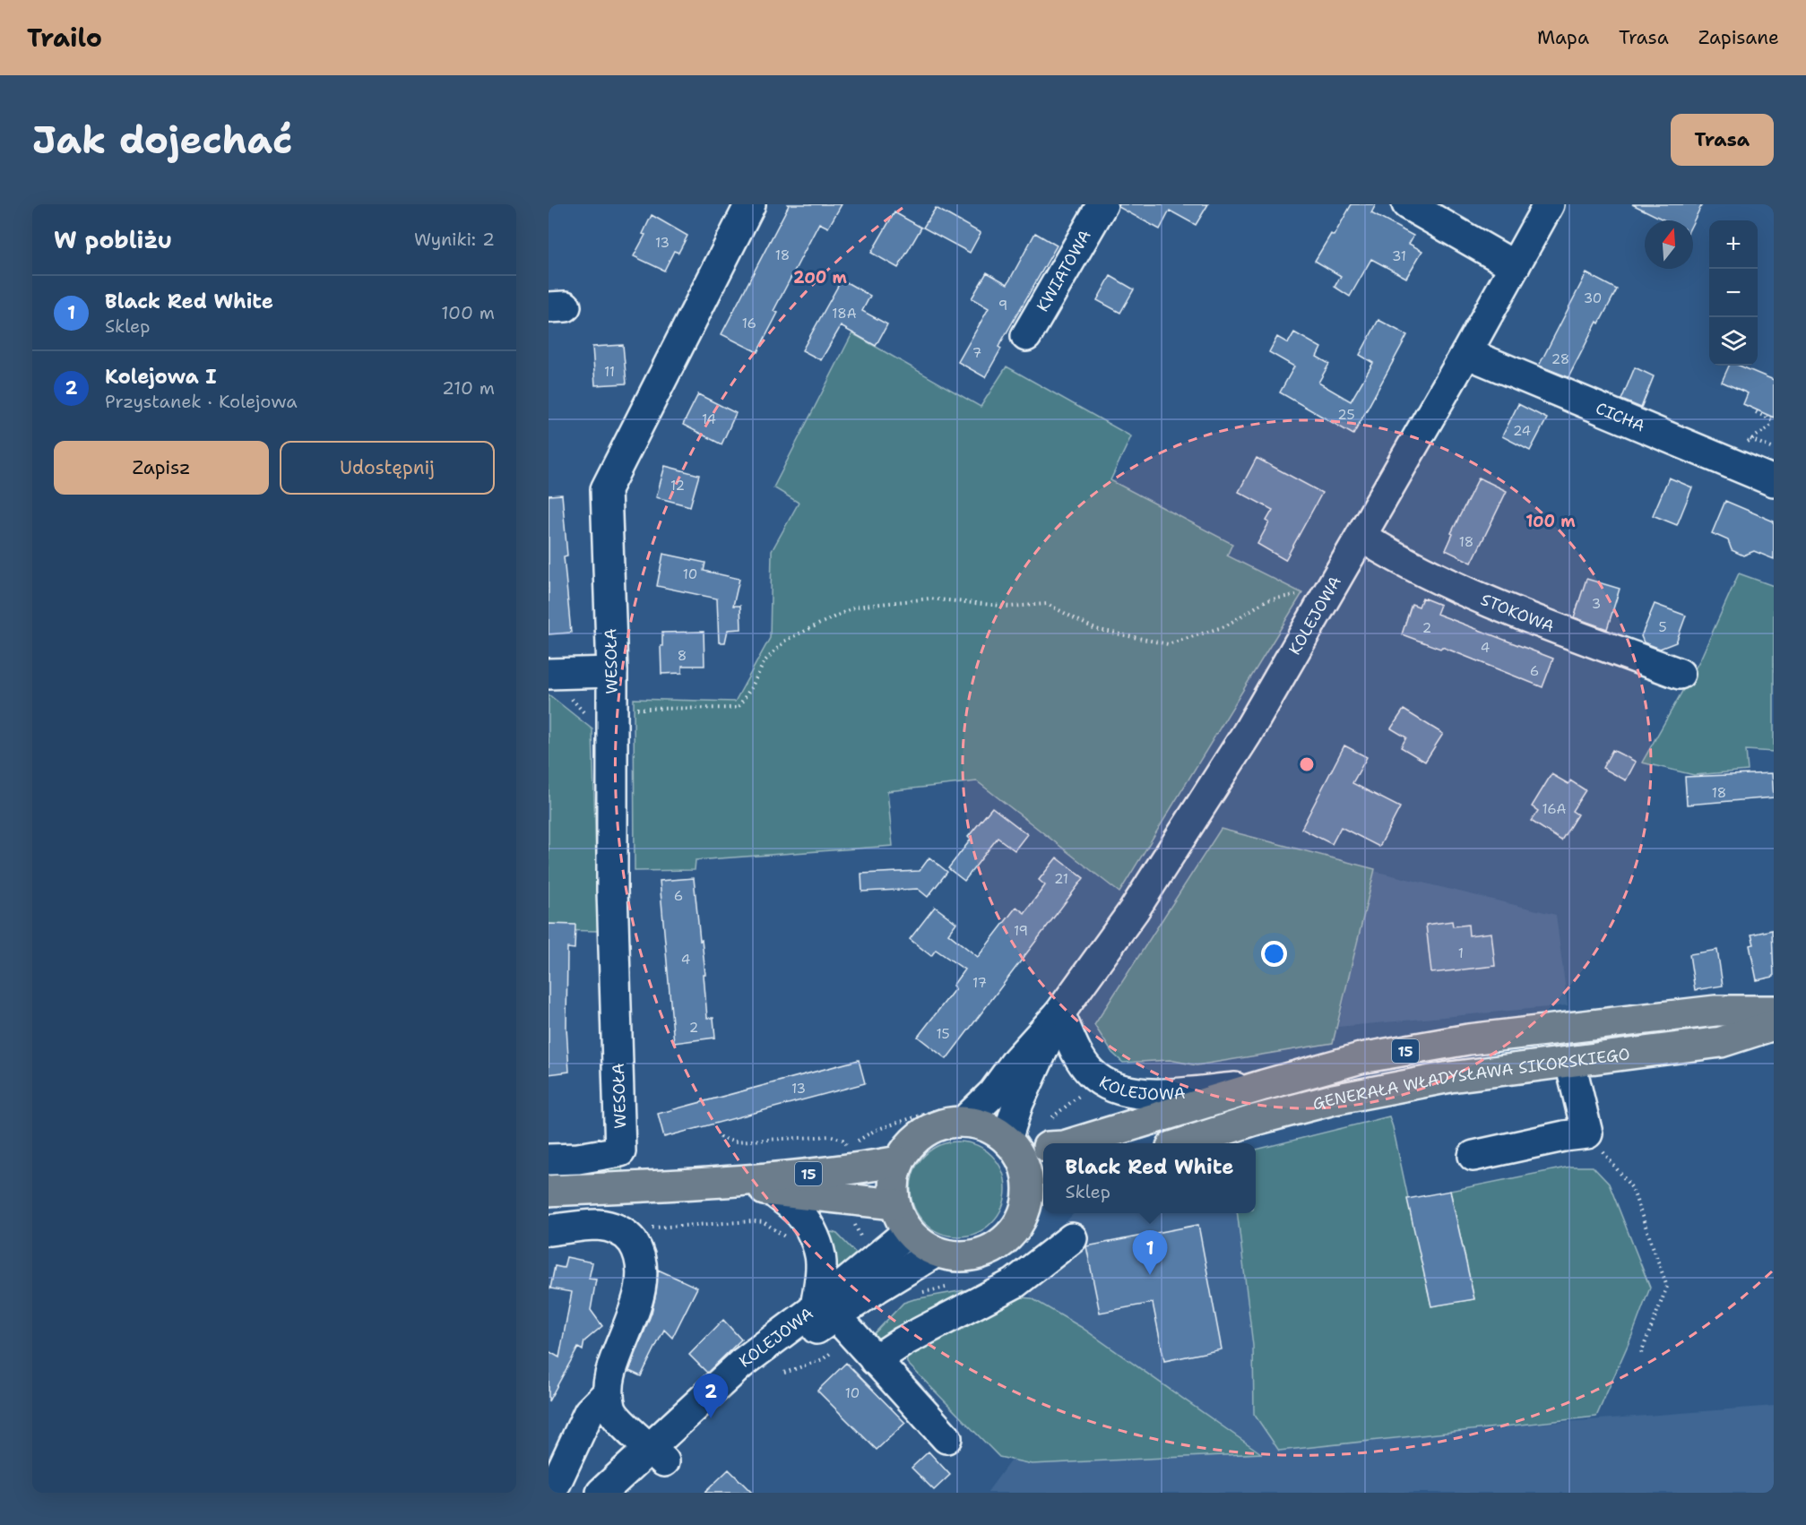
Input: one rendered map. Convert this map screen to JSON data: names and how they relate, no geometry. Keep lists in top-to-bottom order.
{
  "streets": {
    "main road": ["15", "GENERAŁA WŁADYSŁAWA SIKORSKIEGO"],
    "street": [
      "KWIATOWA",
      "CICHA",
      "STOKOWA",
      "KOLEJOWA",
      "WESOŁA"
    ]
  },
  "crossings": [
    ["CICHA", "KOLEJOWA"],
    ["STOKOWA", "KOLEJOWA"],
    ["KOLEJOWA", "15"],
    ["KOLEJOWA", "GENERAŁA WŁADYSŁAWA SIKORSKIEGO"],
    ["15", "GENERAŁA WŁADYSŁAWA SIKORSKIEGO"]
  ],
  "house_numbers": [
    "13",
    "18",
    "31",
    "30",
    "9",
    "18A",
    "16",
    "7",
    "28",
    "11",
    "25",
    "14",
    "24",
    "12",
    "18",
    "10",
    "3",
    "5",
    "2",
    "4",
    "8",
    "6",
    "18",
    "16A",
    "21",
    "6",
    "19",
    "1",
    "4",
    "17",
    "2",
    "15",
    "13",
    "10"
  ],
  "north": "top",
  "page": {
    "header": "Trailo",
    "nav": ["Mapa", "Trasa", "Zapisane"],
    "buttons": [
      "Trasa",
      ["Zapisz", "Udostępnij"]
    ],
    "title": "Jak dojechać",
    "heading": ["W pobliżu", "Wyniki: 2"],
    "map_buttons": ["+", "−"],
    "list": [
      {
        "mark": "1",
        "name": "Black Red White",
        "note": "Sklep",
        "value": "100 m"
      },
      {
        "mark": "2",
        "name": "Kolejowa I",
        "note": "Przystanek · Kolejowa",
        "value": "210 m"
      }
    ],
    "popup": ["Black Red White", "Sklep"],
    "pins": ["1", "2"]
  },
  "rings": ["200 m", "100 m"]
}
